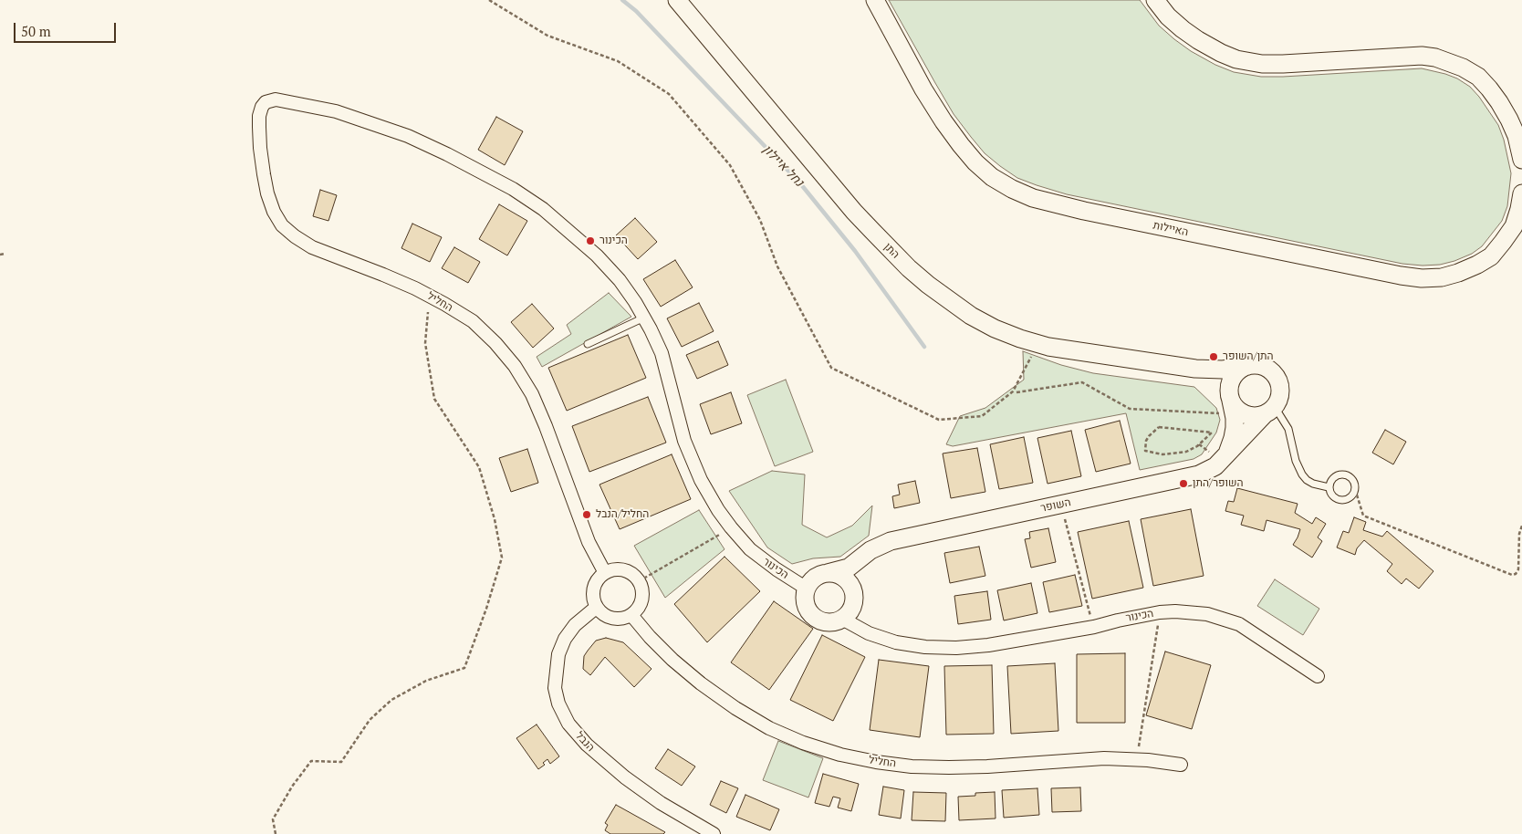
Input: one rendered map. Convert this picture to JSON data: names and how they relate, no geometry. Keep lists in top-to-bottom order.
{
  "streets": {
    "street": [
      "האיילות",
      "התן",
      "החליל",
      "השופר",
      "הכינור",
      "הנבל"
    ]
  },
  "crossings": [
    ["התן", "השופר"],
    ["החליל", "הכינור"],
    ["החליל", "הנבל"],
    ["השופר", "הכינור"]
  ],
  "water": ["נחל איילון"],
  "places": [
    "הכינור",
    "התן/השופר",
    "השופר/התן",
    "החליל/הנבל"
  ],
  "scale_bar": "50 m"
}
